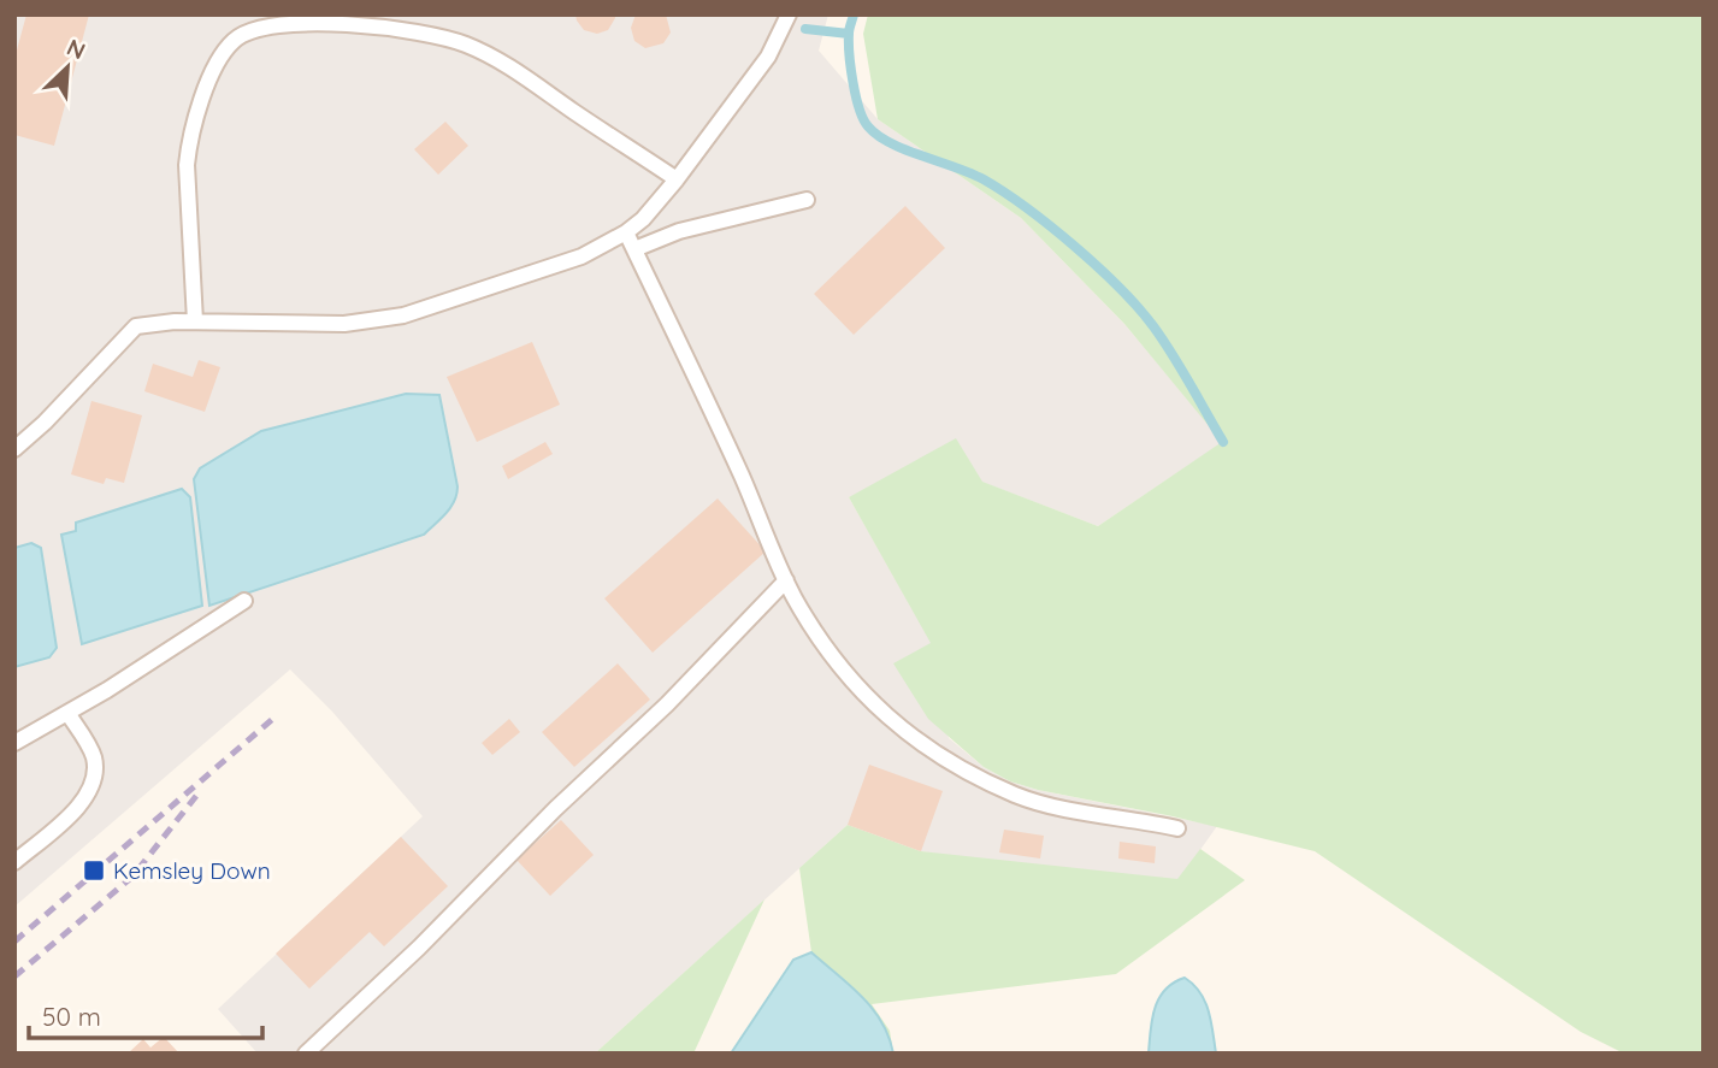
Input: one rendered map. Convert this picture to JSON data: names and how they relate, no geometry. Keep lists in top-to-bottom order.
{
  "places": {
    "transit": ["Kemsley Down"]
  },
  "scale_bar": "50 m",
  "north": "top right"
}
